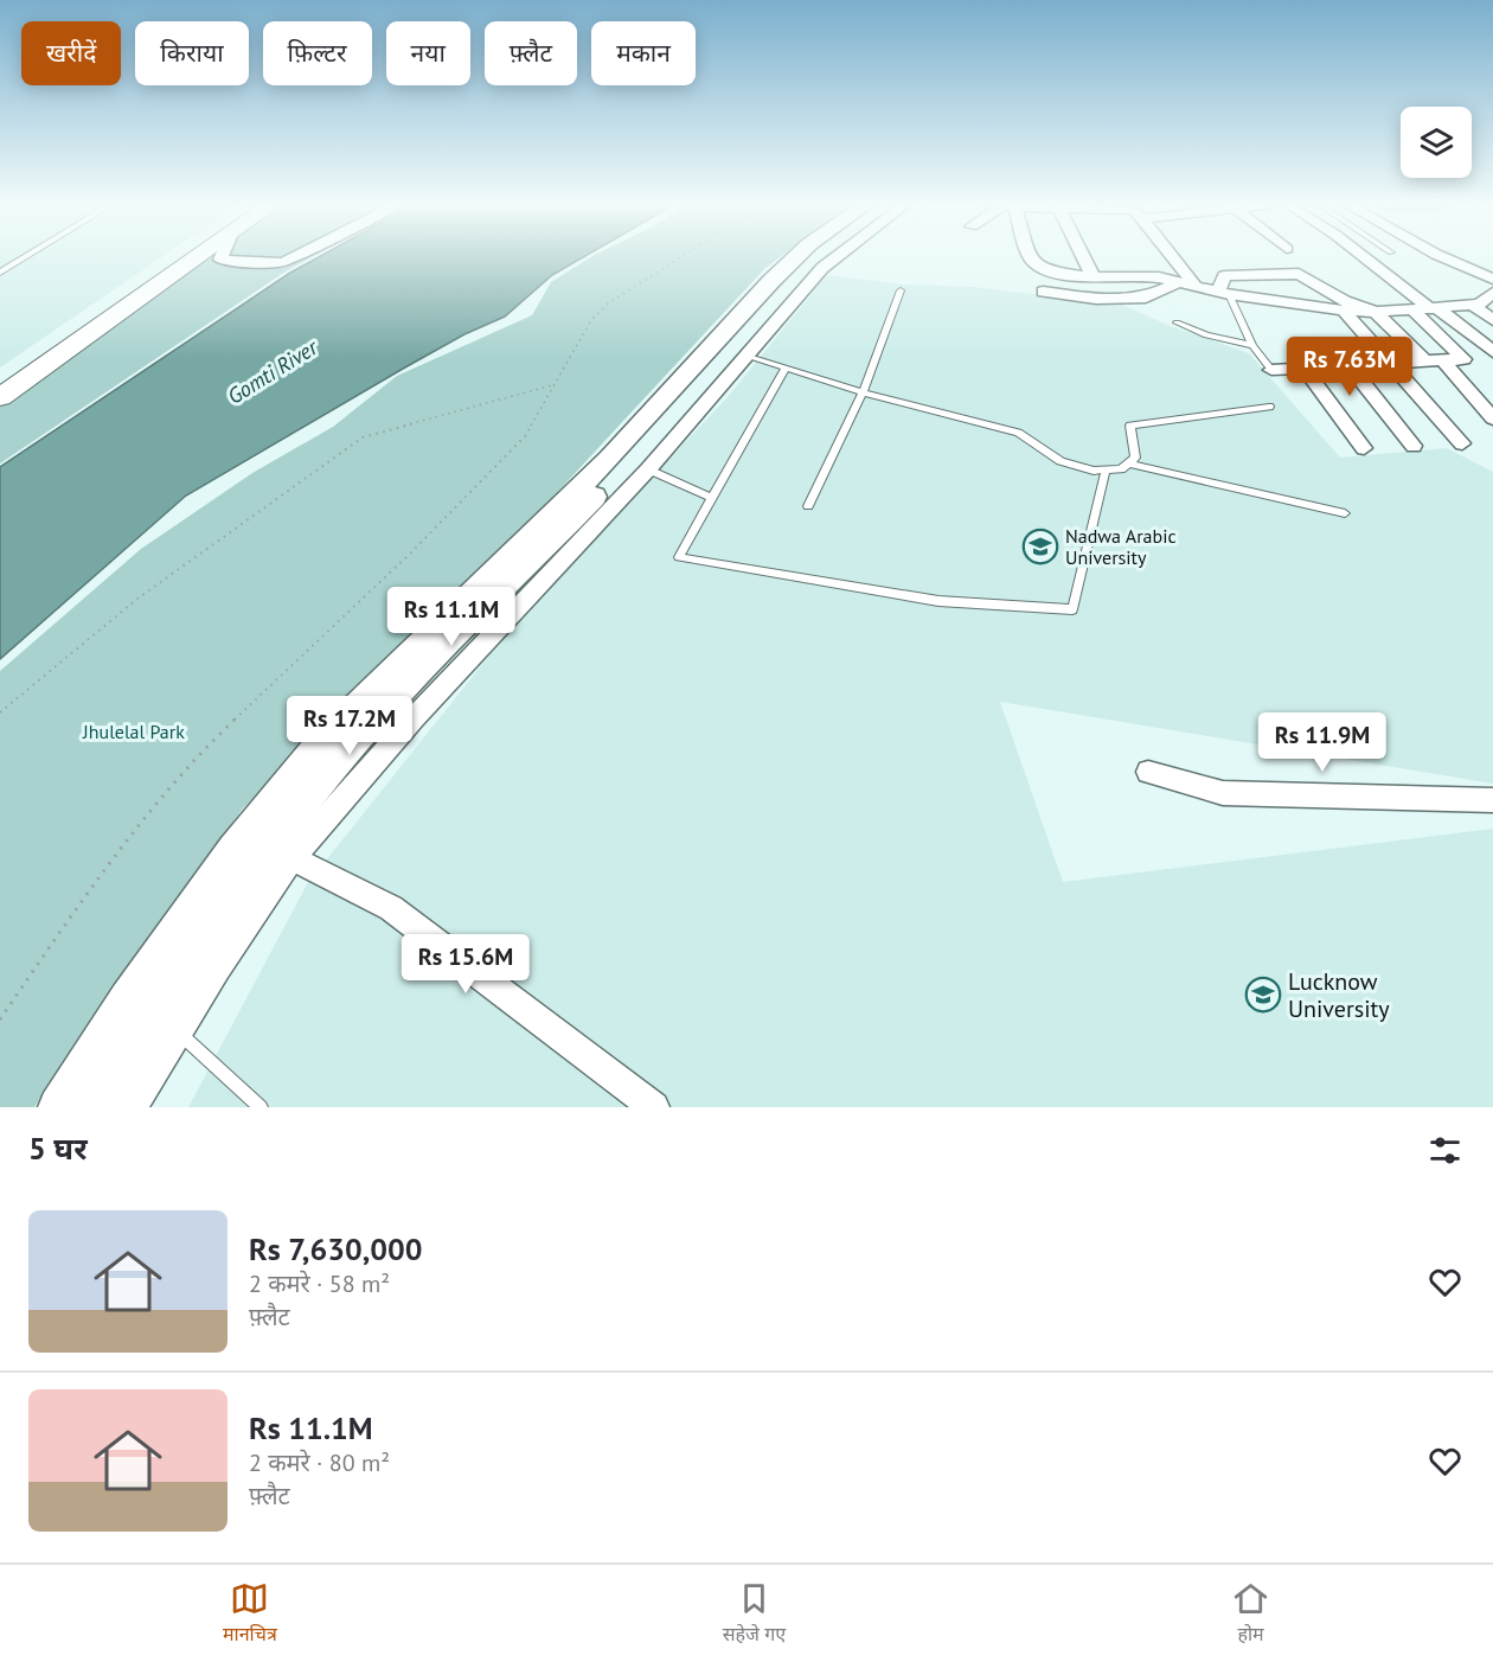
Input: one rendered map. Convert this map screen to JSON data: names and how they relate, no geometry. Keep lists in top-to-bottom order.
{
  "water": ["Gomti River"],
  "parks": ["Jhulelal Park"],
  "places": {
    "school or university": ["Nadwa Arabic University", "Lucknow University"]
  },
  "page": {
    "chip": [
      "खरीदें",
      "किराया",
      "फ़िल्टर",
      "नया",
      "फ़्लैट",
      "मकान"
    ],
    "price": [
      "Rs 7.63M",
      "Rs 11.1M",
      "Rs 17.2M",
      "Rs 11.9M",
      "Rs 15.6M"
    ],
    "heading": "5 घर",
    "list": [
      {
        "name": "Rs 7,630,000",
        "note": "2 कमरे · 58 m² · फ़्लैट"
      },
      {
        "name": "Rs 11.1M",
        "note": "2 कमरे · 80 m² · फ़्लैट"
      }
    ],
    "tabs": ["मानचित्र", "सहेजे गए", "होम"]
  }
}
